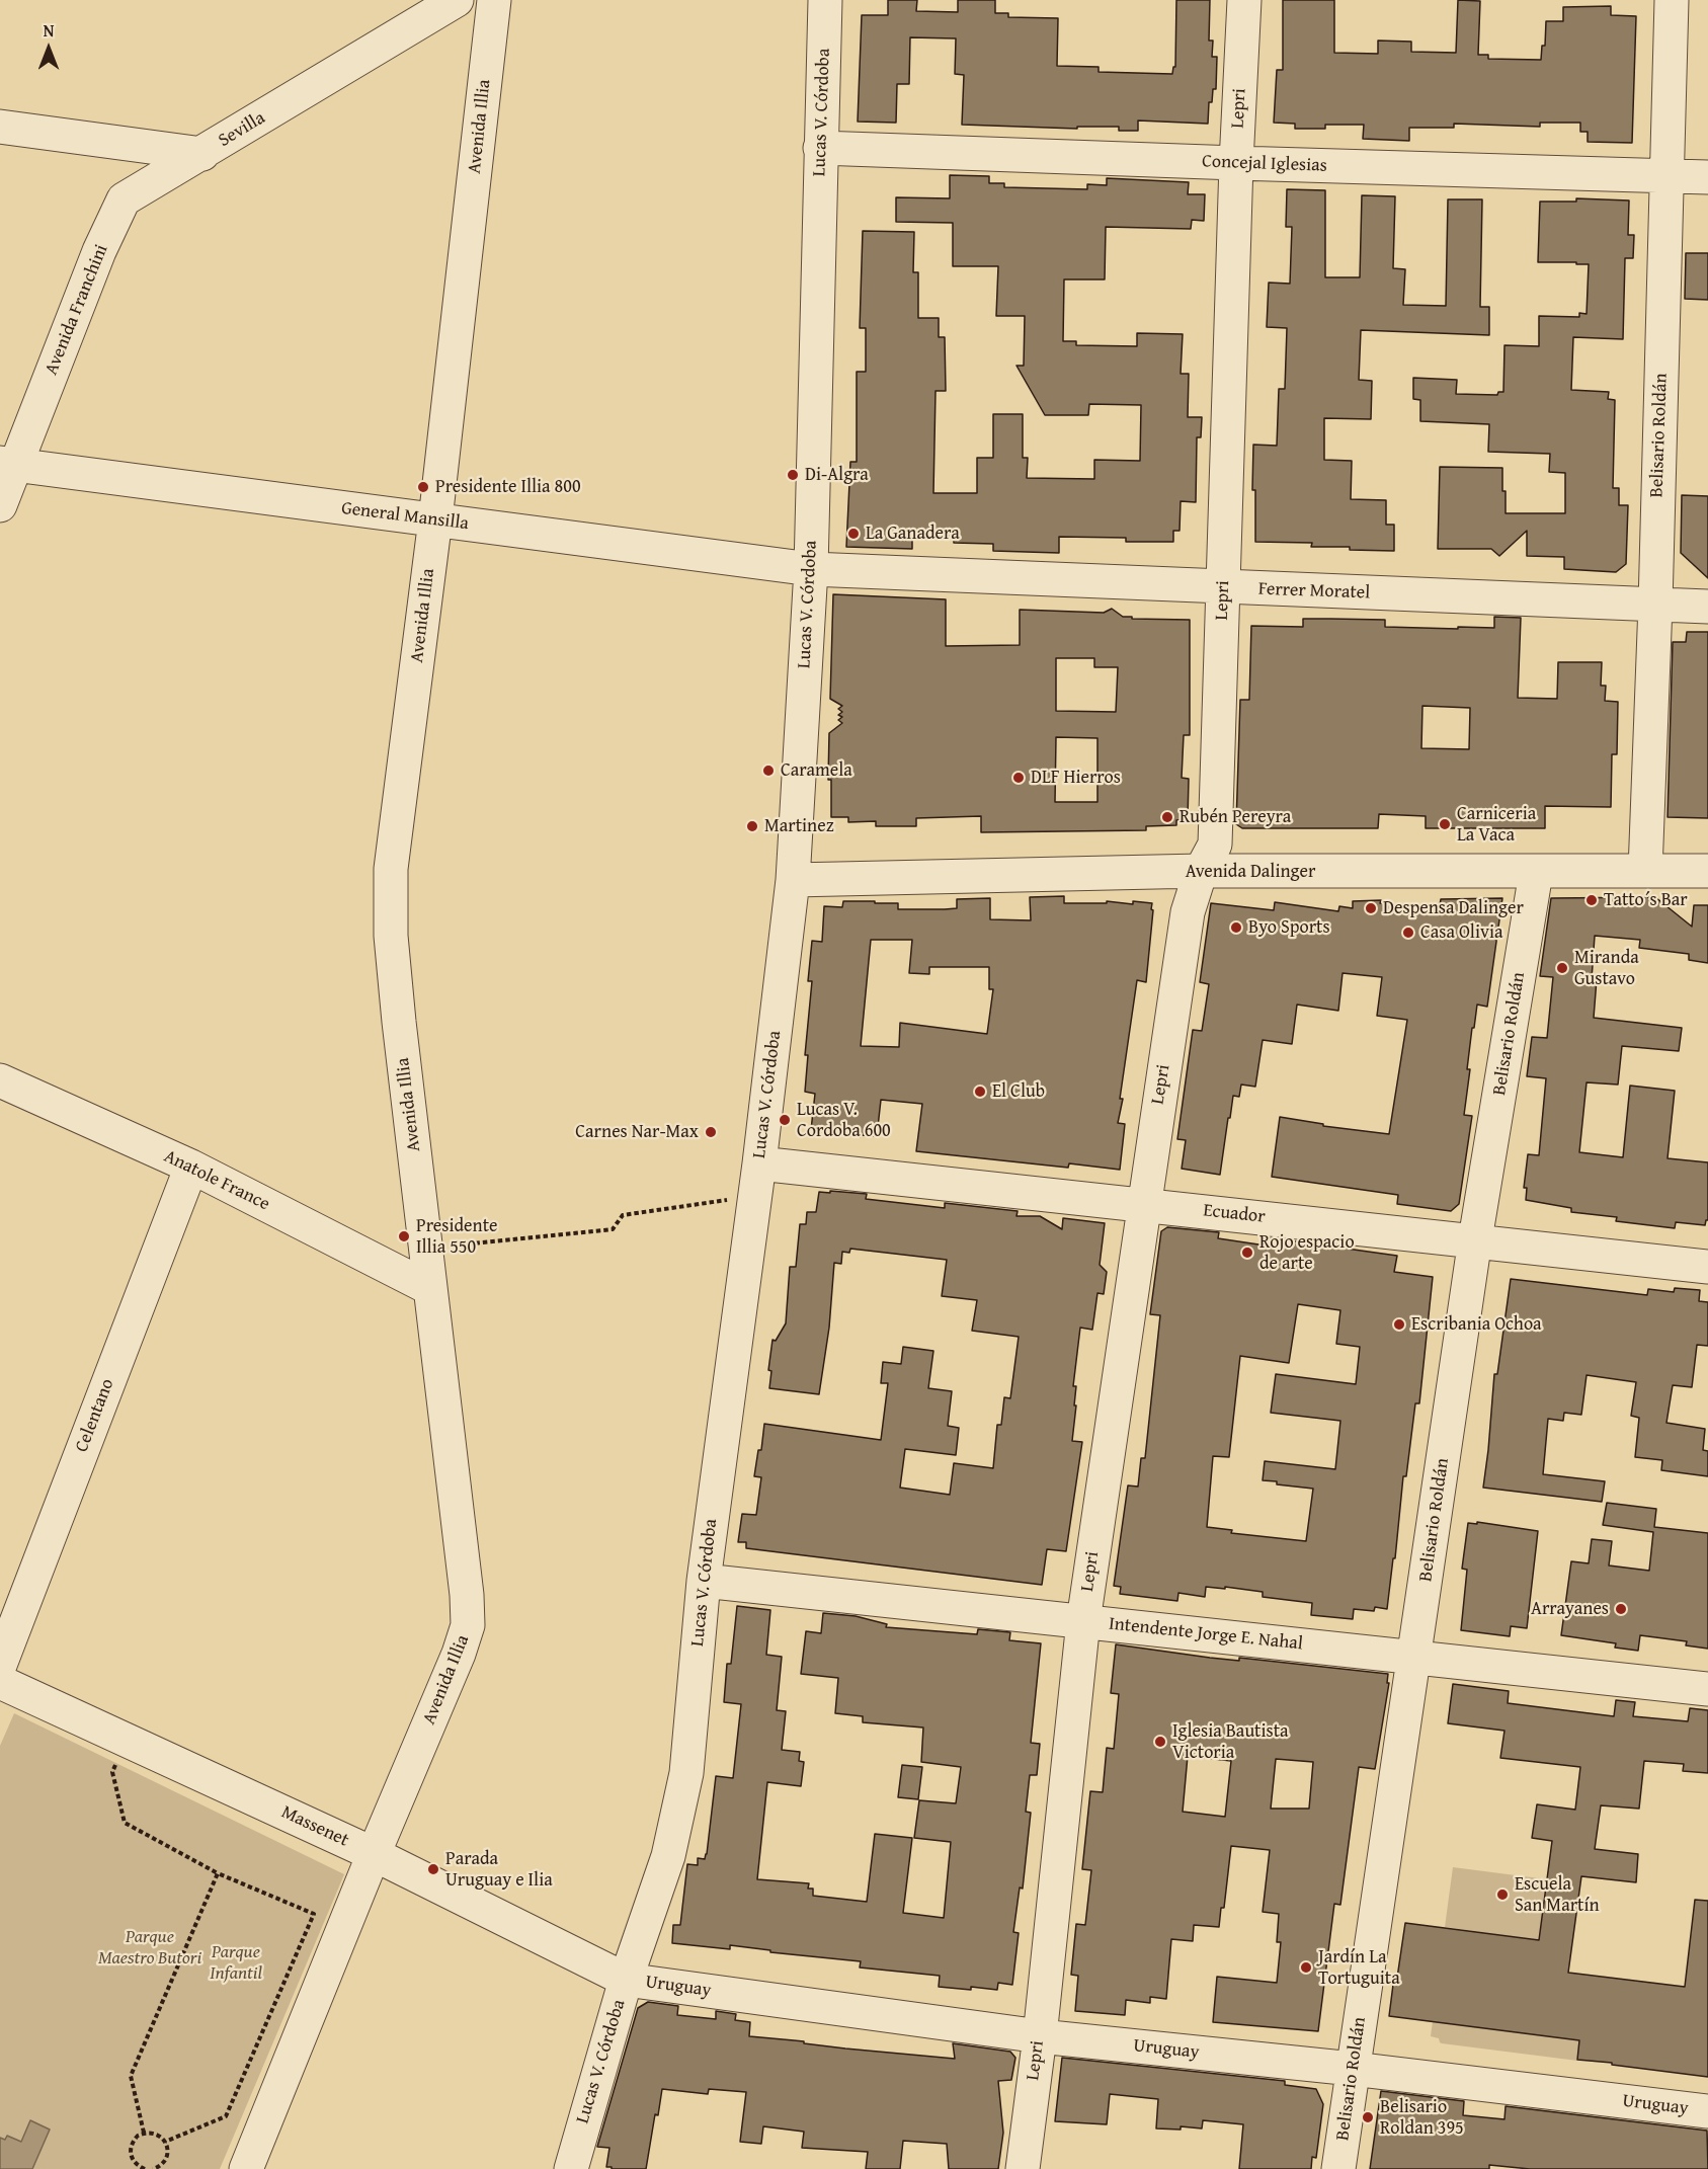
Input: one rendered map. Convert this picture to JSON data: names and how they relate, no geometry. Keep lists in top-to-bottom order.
{
  "streets": {
    "street": [
      "Lepri",
      "Lucas V. Córdoba",
      "Avenida Illia",
      "Sevilla",
      "Concejal Iglesias",
      "Avenida Franchini",
      "Belisario Roldán",
      "General Mansilla",
      "Ferrer Moratel",
      "Avenida Dalinger",
      "Anatole France",
      "Ecuador",
      "Celentano",
      "Intendente Jorge E. Nahal",
      "Massenet",
      "Uruguay"
    ]
  },
  "crossings": [
    ["Lepri", "Concejal Iglesias"],
    ["Lepri", "Ferrer Moratel"],
    ["Lepri", "Avenida Dalinger"],
    ["Lepri", "Ecuador"],
    ["Lepri", "Intendente Jorge E. Nahal"],
    ["Lepri", "Uruguay"],
    ["Lucas V. Córdoba", "Concejal Iglesias"],
    ["Lucas V. Córdoba", "General Mansilla"],
    ["Lucas V. Córdoba", "Ferrer Moratel"],
    ["Lucas V. Córdoba", "Avenida Dalinger"],
    ["Lucas V. Córdoba", "Ecuador"],
    ["Lucas V. Córdoba", "Intendente Jorge E. Nahal"],
    ["Lucas V. Córdoba", "Massenet"],
    ["Lucas V. Córdoba", "Uruguay"],
    ["Avenida Illia", "General Mansilla"],
    ["Avenida Illia", "Anatole France"],
    ["Avenida Illia", "Massenet"],
    ["Sevilla", "Avenida Franchini"],
    ["Concejal Iglesias", "Belisario Roldán"],
    ["Avenida Franchini", "General Mansilla"],
    ["Belisario Roldán", "Ferrer Moratel"],
    ["Belisario Roldán", "Avenida Dalinger"],
    ["Belisario Roldán", "Ecuador"],
    ["Belisario Roldán", "Intendente Jorge E. Nahal"],
    ["Belisario Roldán", "Uruguay"],
    ["General Mansilla", "Ferrer Moratel"],
    ["Anatole France", "Celentano"],
    ["Massenet", "Uruguay"]
  ],
  "parks": ["Parque Maestro Butori", "Parque Infantil"],
  "places": [
    "Di-Algra",
    "Presidente Illia 800",
    "La Ganadera",
    "Caramela",
    "DLF Hierros",
    "Rubén Pereyra",
    "Carniceria La Vaca",
    "Martinez",
    "Tatto´s Bar",
    "Despensa Dalinger",
    "Byo Sports",
    "Casa Olivia",
    "Miranda Gustavo",
    "El Club",
    "Lucas V. Cordoba 600",
    "Carnes Nar-Max",
    "Presidente Illia 550",
    "Rojo espacio de arte",
    "Escribania Ochoa",
    "Arrayanes",
    "Iglesia Bautista Victoria",
    "Parada Uruguay e Ilia",
    "Escuela San Martín",
    "Jardín La Tortuguita",
    "Belisario Roldan 395"
  ],
  "north": "top"
}
